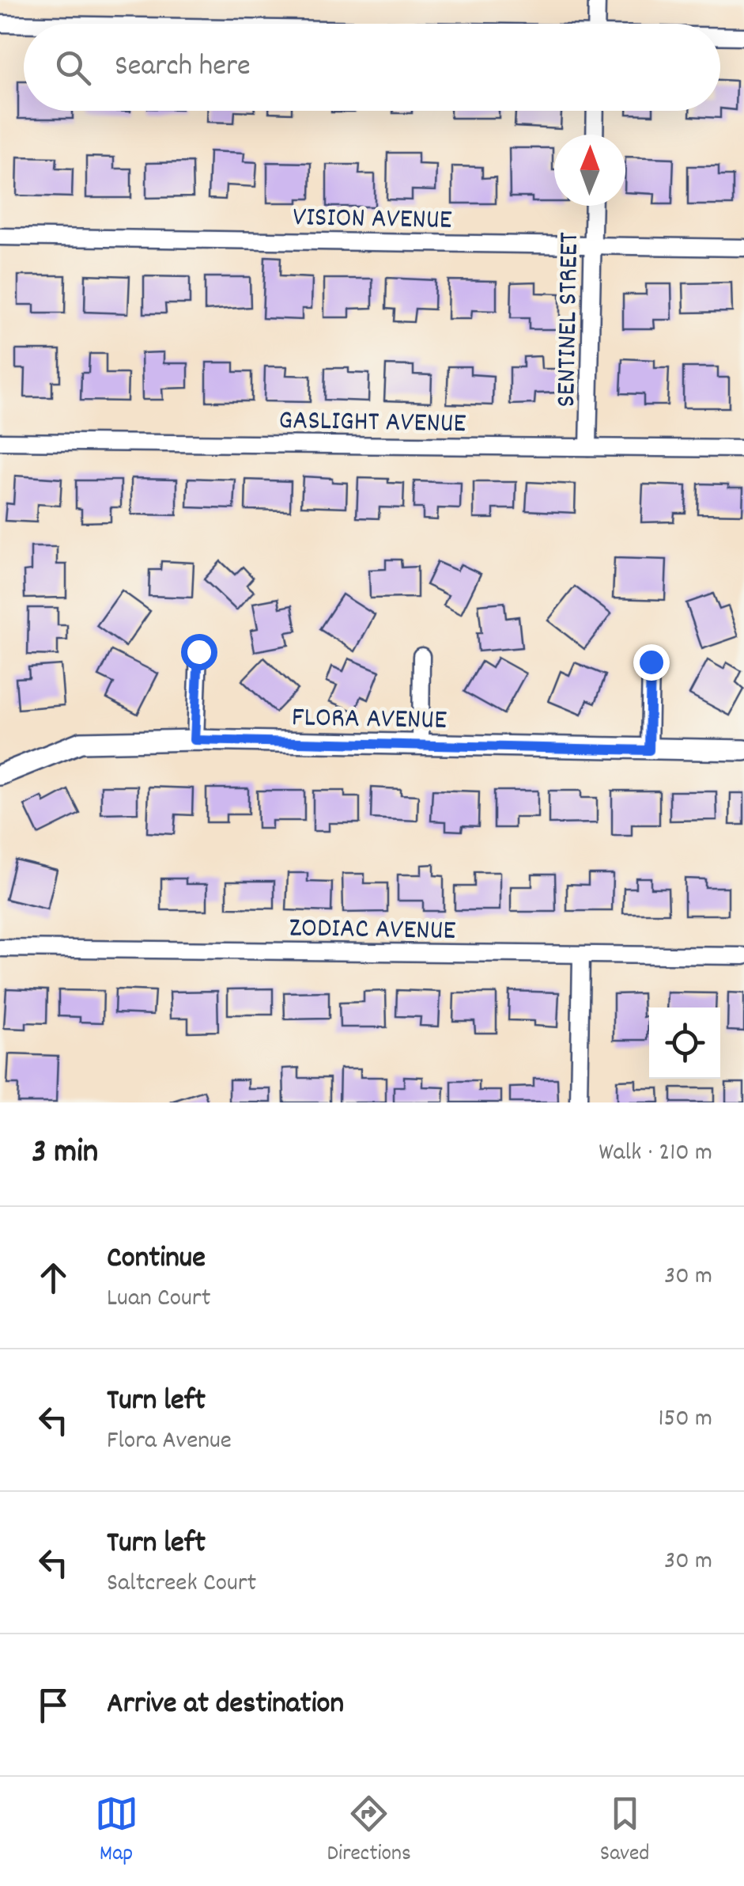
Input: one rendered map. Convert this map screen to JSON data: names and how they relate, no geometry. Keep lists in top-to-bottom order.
{
  "streets": {
    "street": [
      "VISION AVENUE",
      "SENTINEL STREET",
      "GASLIGHT AVENUE",
      "FLORA AVENUE",
      "ZODIAC AVENUE"
    ]
  },
  "crossings": [
    ["VISION AVENUE", "SENTINEL STREET"],
    ["SENTINEL STREET", "GASLIGHT AVENUE"]
  ],
  "north": "top",
  "page": {
    "search": "Search here",
    "heading": ["3 min", "Walk · 210 m"],
    "list": [
      ["Continue", "Luan Court", "30 m"],
      ["Turn left", "Flora Avenue", "150 m"],
      ["Turn left", "Saltcreek Court", "30 m"],
      "Arrive at destination"
    ],
    "nav": ["Map", "Directions", "Saved"]
  }
}
